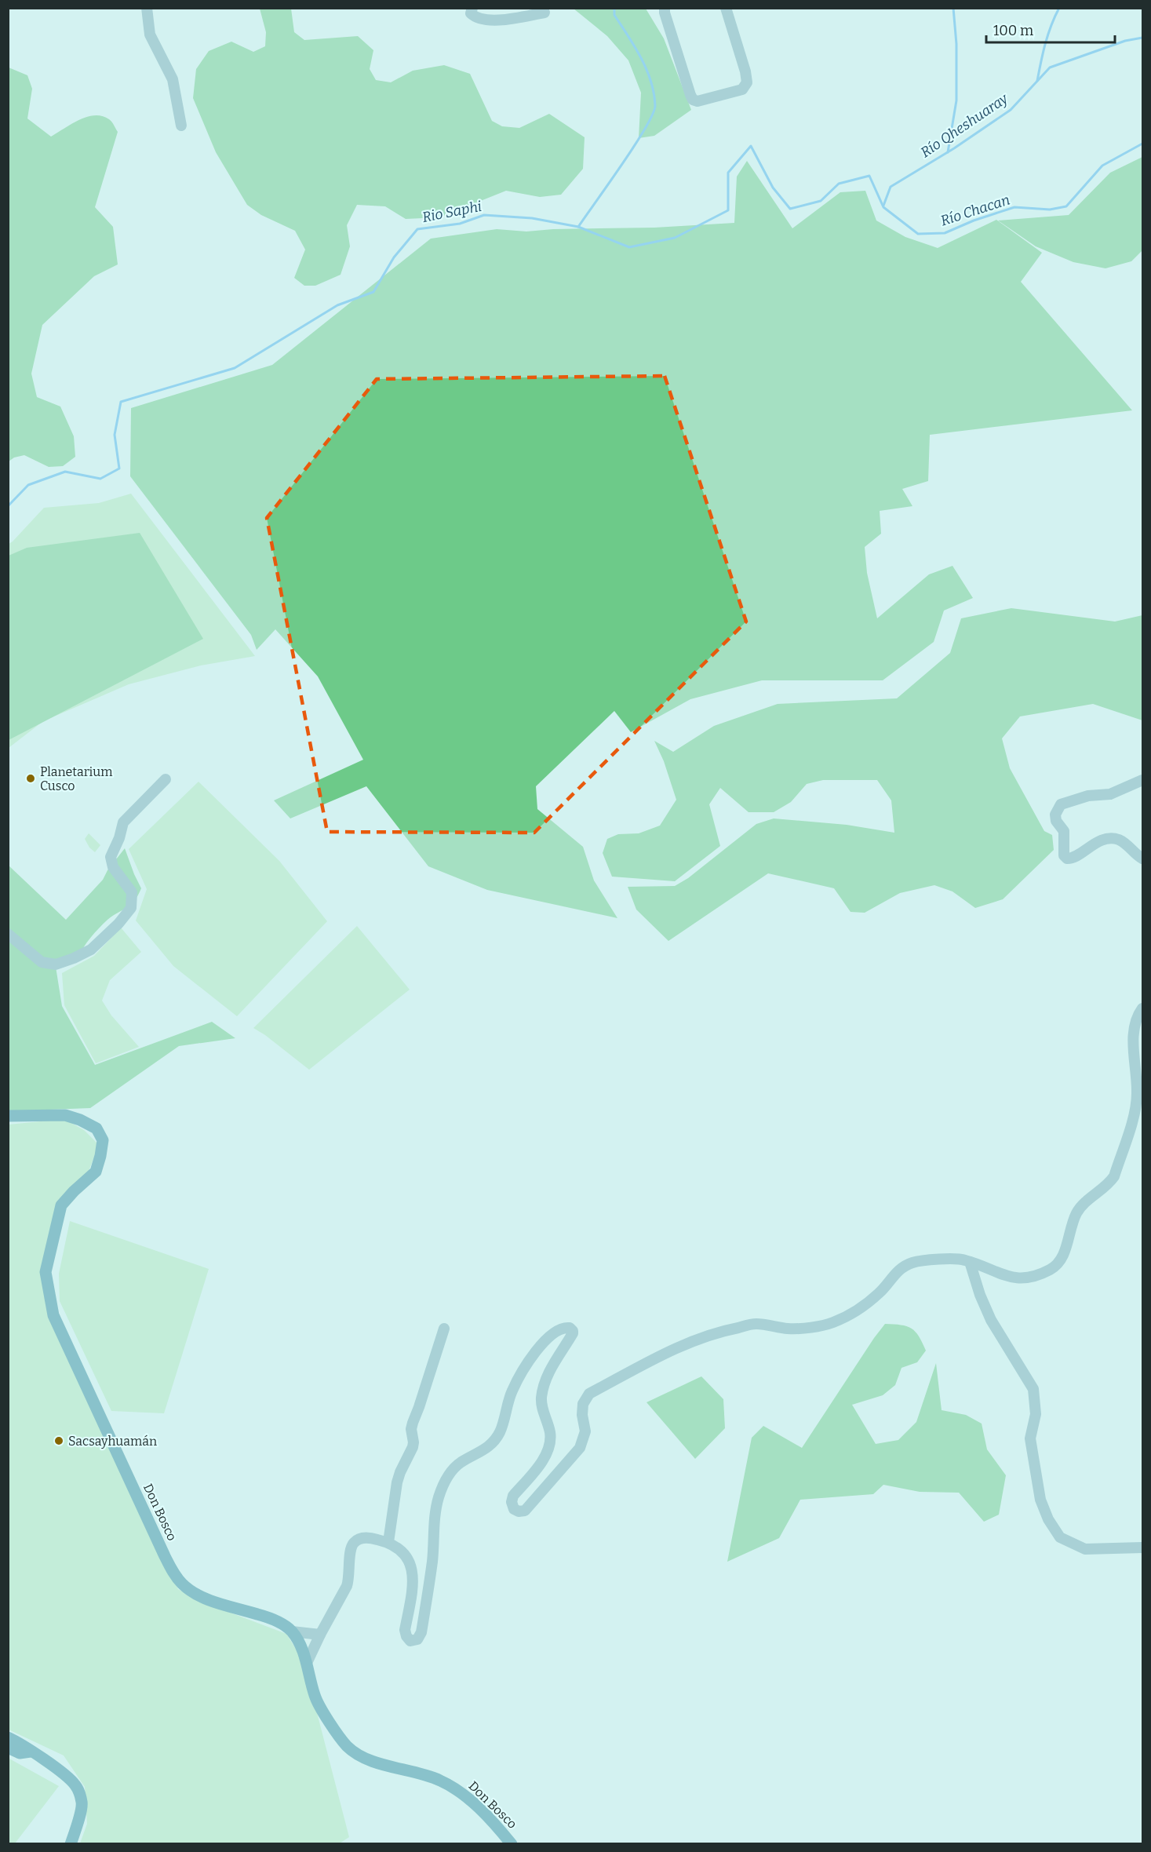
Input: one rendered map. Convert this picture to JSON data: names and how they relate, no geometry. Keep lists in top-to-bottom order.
{
  "streets": {
    "street": ["Don Bosco"]
  },
  "water": ["Río Qheshuaray", "Río Chacan", "Rio Saphi"],
  "places": ["Planetarium Cusco", "Sacsayhuamán"],
  "scale_bar": "100 m"
}
